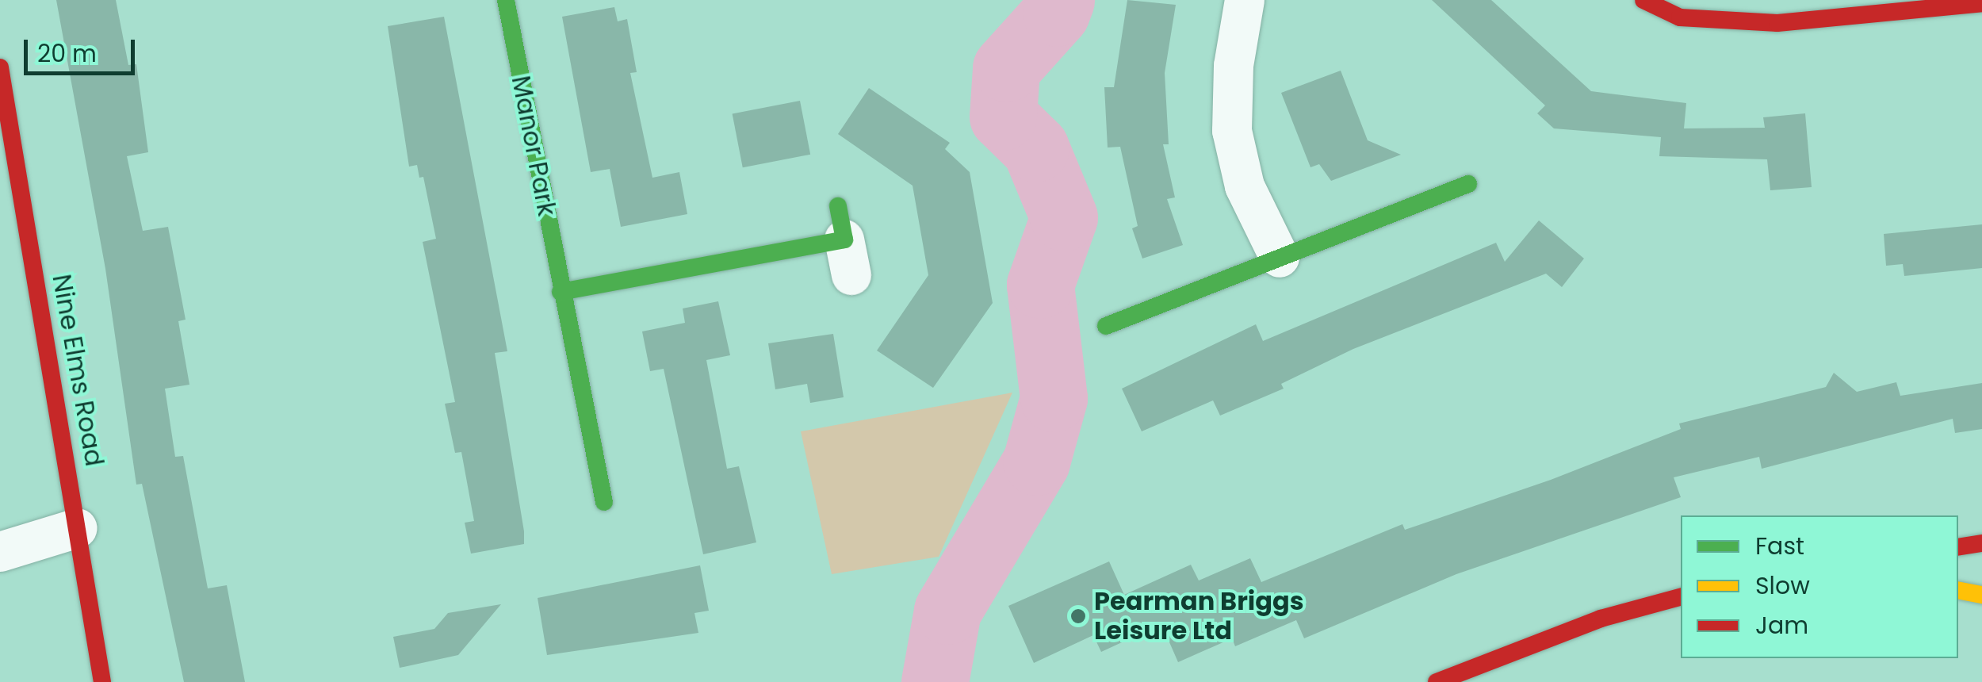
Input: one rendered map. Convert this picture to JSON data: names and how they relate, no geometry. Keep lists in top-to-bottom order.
{
  "streets": {
    "street": ["Manor Park", "Nine Elms Road"]
  },
  "places": ["Pearman Briggs Leisure Ltd"],
  "legend": ["Fast", "Slow", "Jam"],
  "scale_bar": "20 m"
}
